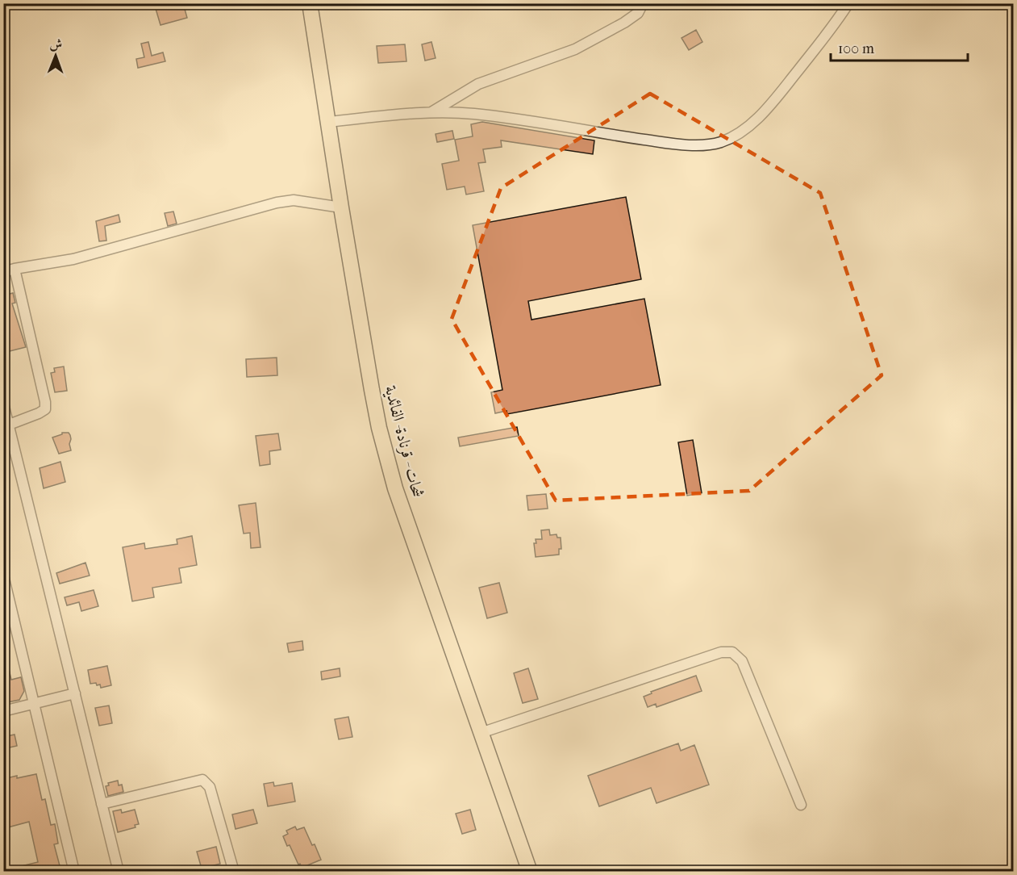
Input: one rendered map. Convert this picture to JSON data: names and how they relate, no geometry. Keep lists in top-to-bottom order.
{
  "streets": {
    "main road": ["شحات - قرنادة- الفائدية"]
  },
  "scale_bar": "100 m",
  "north": "top"
}
